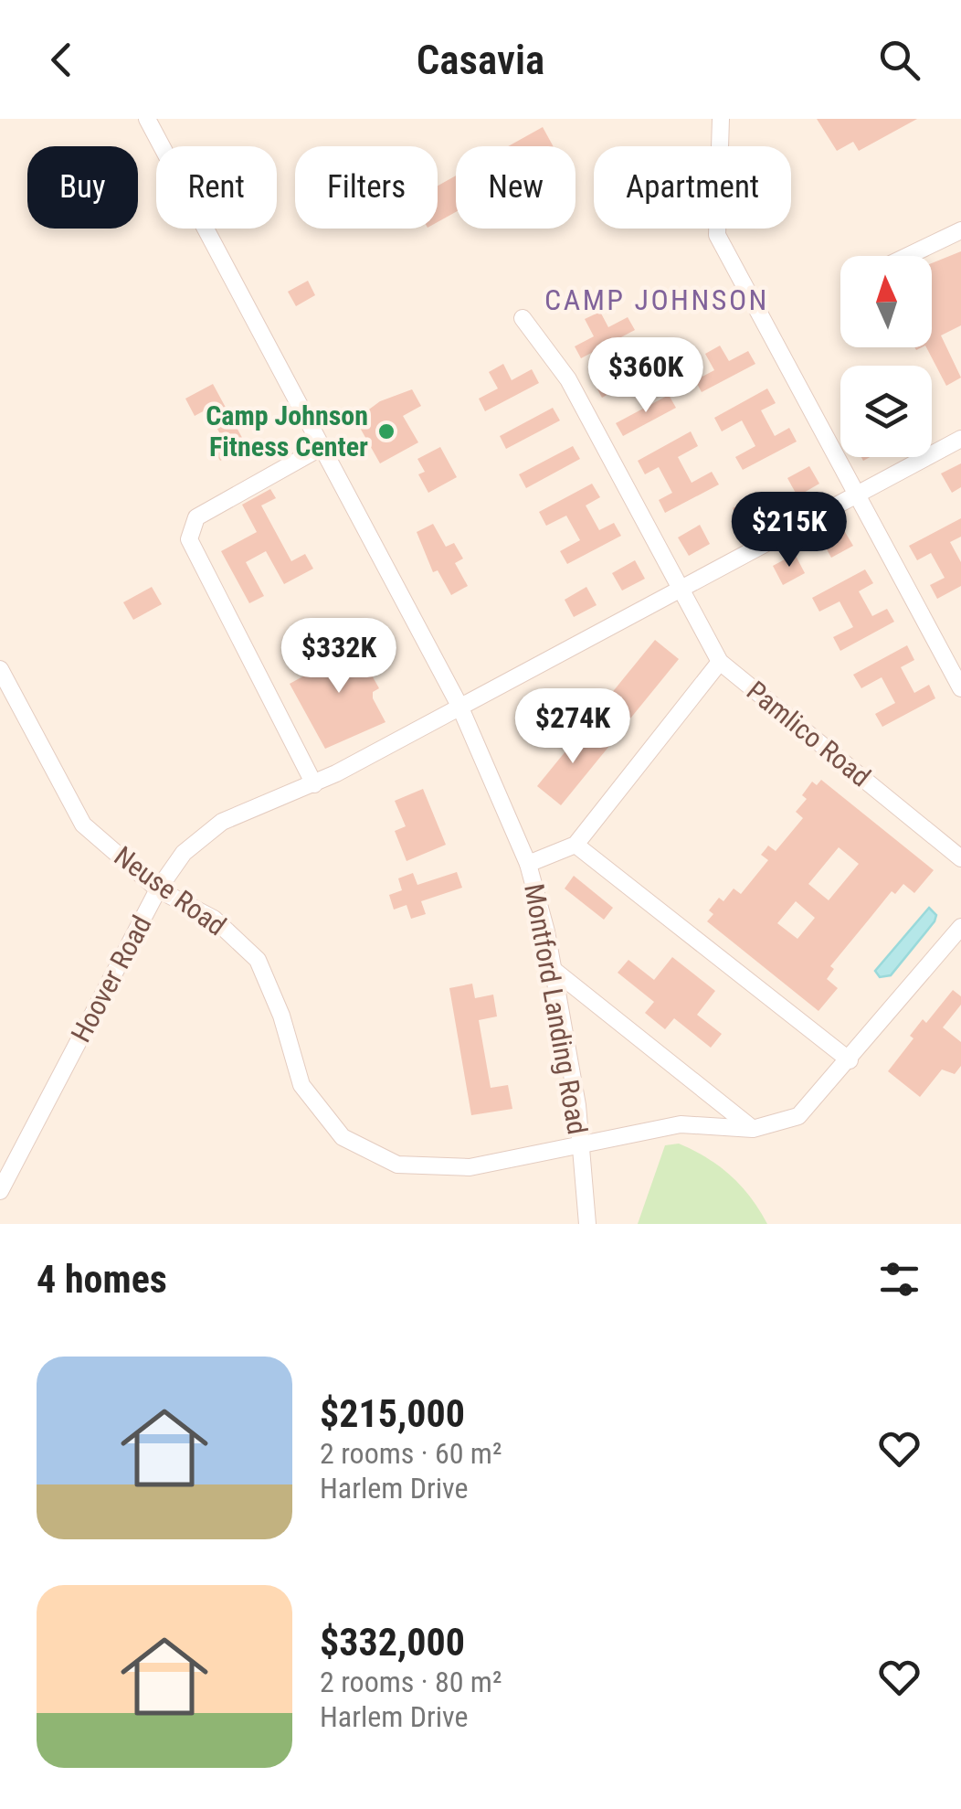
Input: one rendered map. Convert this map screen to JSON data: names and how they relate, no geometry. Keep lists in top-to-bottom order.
{
  "streets": {
    "street": [
      "Pamlico Road",
      "Neuse Road",
      "Hoover Road",
      "Montford Landing Road"
    ]
  },
  "crossings": [
    ["Pamlico Road", "Hoover Road"],
    ["Neuse Road", "Hoover Road"],
    ["Neuse Road", "Montford Landing Road"],
    ["Hoover Road", "Montford Landing Road"]
  ],
  "districts": ["CAMP JOHNSON"],
  "places": ["Camp Johnson Fitness Center"],
  "north": "top",
  "page": {
    "header": "Casavia",
    "chip": [
      "Buy",
      "Rent",
      "Filters",
      "New",
      "Apartment"
    ],
    "price": [
      "$360K",
      "$215K",
      "$332K",
      "$274K"
    ],
    "heading": "4 homes",
    "list": [
      {
        "name": "$215,000",
        "note": "2 rooms · 60 m² · Harlem Drive"
      },
      {
        "name": "$332,000",
        "note": "2 rooms · 80 m² · Harlem Drive"
      }
    ]
  }
}
